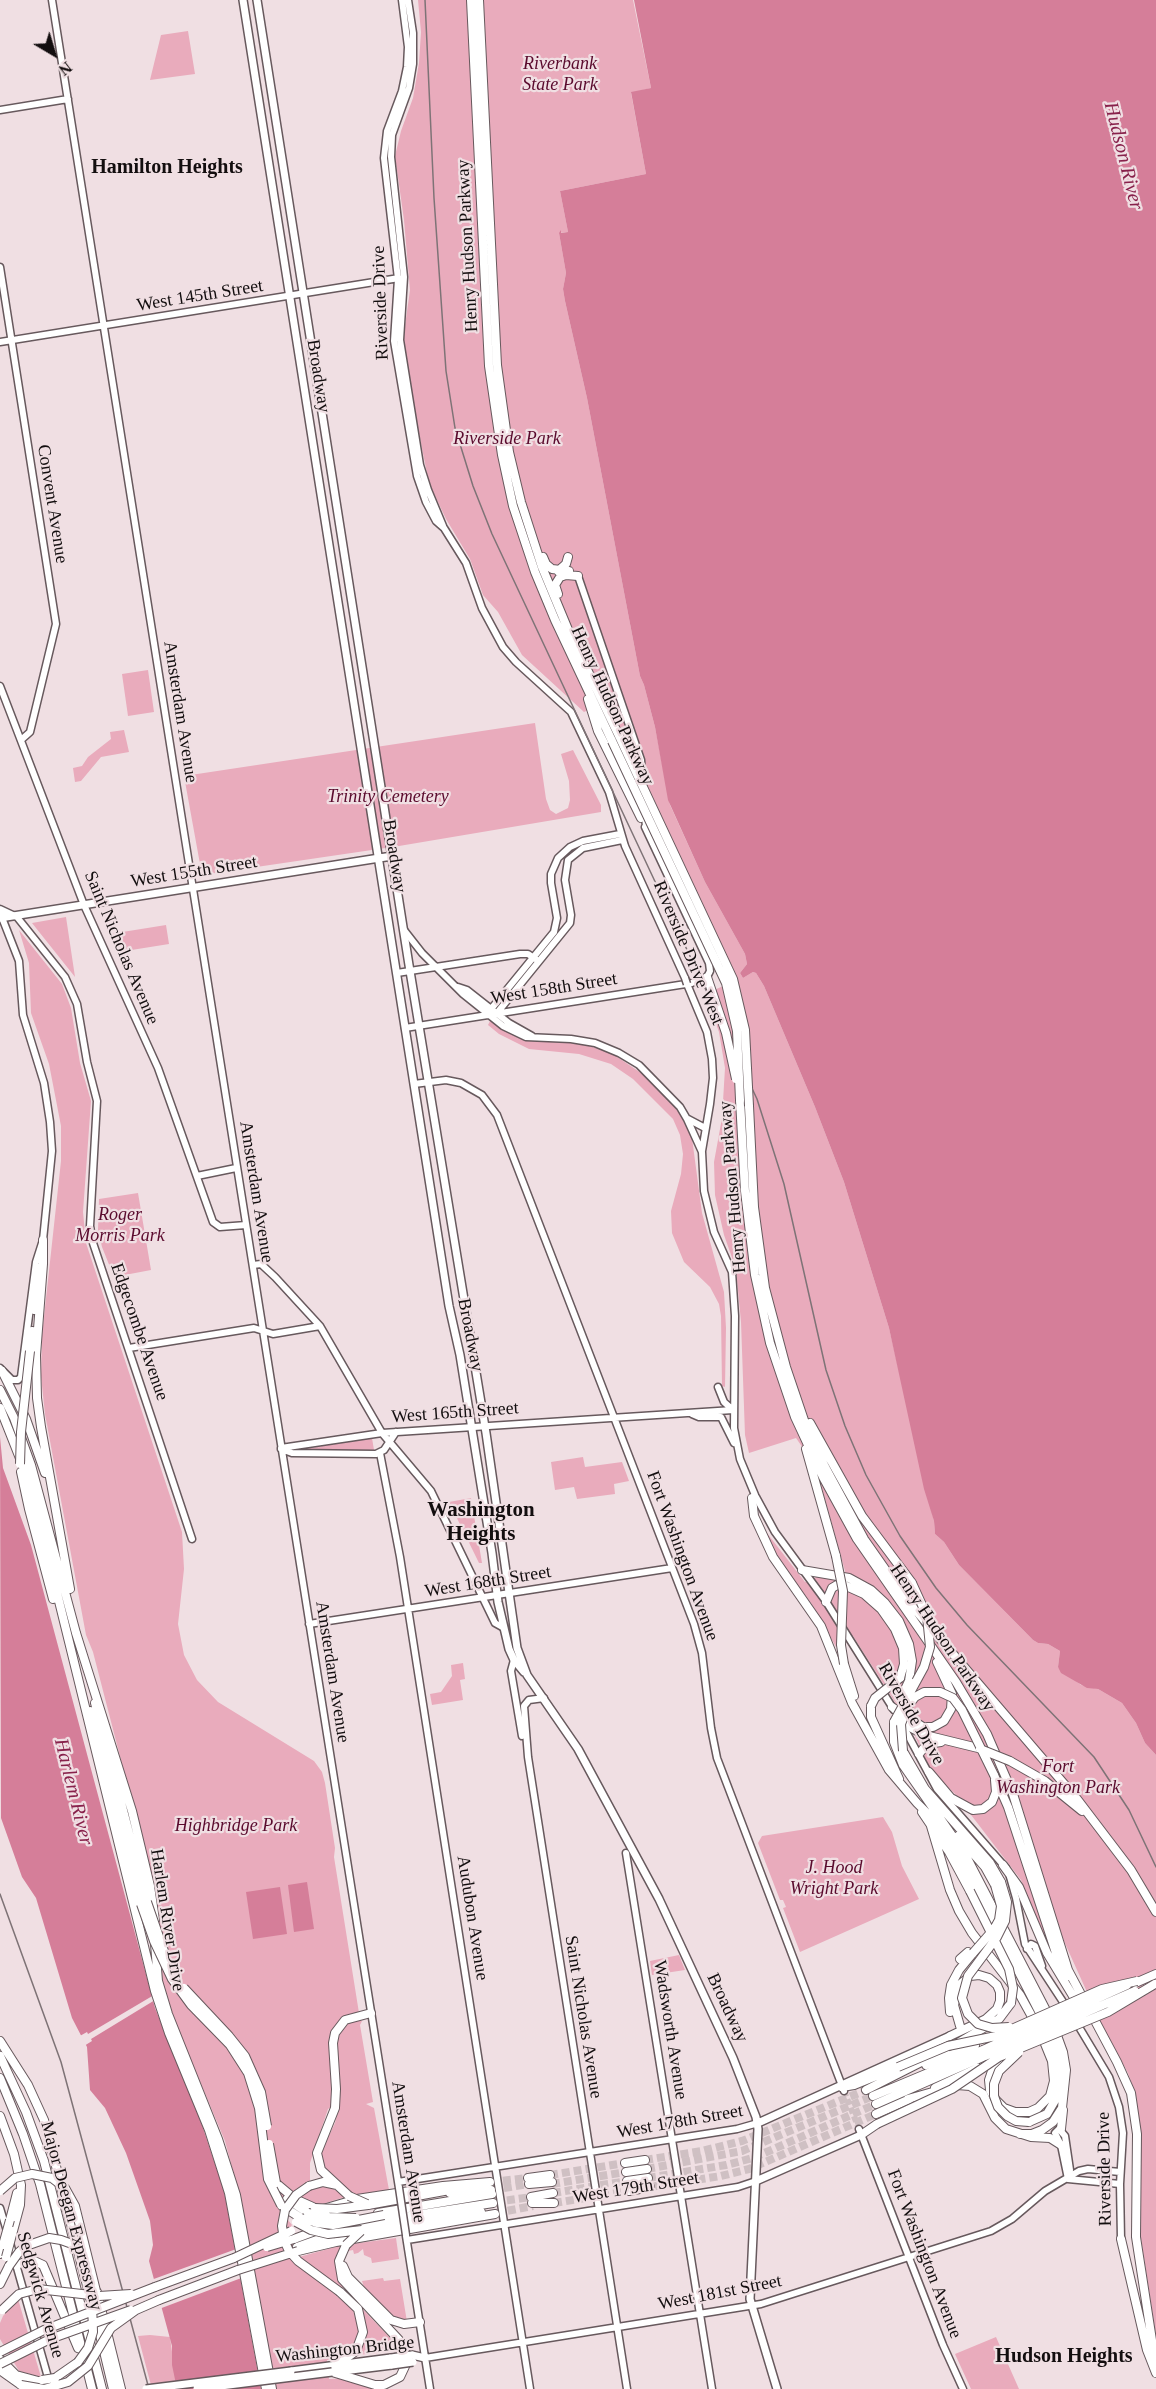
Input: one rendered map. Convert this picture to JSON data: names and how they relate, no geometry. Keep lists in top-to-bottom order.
{
  "streets": {
    "highway": ["Henry Hudson Parkway", "Harlem River Drive", "Major Deegan Expressway"],
    "main road": [
      "West 145th Street",
      "Riverside Drive",
      "Broadway",
      "Convent Avenue",
      "Amsterdam Avenue",
      "West 155th Street",
      "Saint Nicholas Avenue",
      "Riverside Drive West",
      "West 158th Street",
      "Edgecombe Avenue",
      "West 165th Street",
      "Fort Washington Avenue",
      "West 168th Street",
      "Audubon Avenue",
      "Wadsworth Avenue",
      "West 178th Street",
      "West 179th Street",
      "West 181st Street",
      "Sedgwick Avenue",
      "Washington Bridge"
    ]
  },
  "crossings": [
    ["West 145th Street", "Riverside Drive"],
    ["West 145th Street", "Broadway"],
    ["West 145th Street", "Convent Avenue"],
    ["West 145th Street", "Amsterdam Avenue"],
    ["Riverside Drive", "Broadway"],
    ["Riverside Drive", "Riverside Drive West"],
    ["Riverside Drive", "West 158th Street"],
    ["Riverside Drive", "West 165th Street"],
    ["Riverside Drive", "West 181st Street"],
    ["Broadway", "West 155th Street"],
    ["Broadway", "Saint Nicholas Avenue"],
    ["Broadway", "West 158th Street"],
    ["Broadway", "West 165th Street"],
    ["Broadway", "Fort Washington Avenue"],
    ["Broadway", "West 168th Street"],
    ["Broadway", "West 178th Street"],
    ["Broadway", "West 179th Street"],
    ["Broadway", "West 181st Street"],
    ["Convent Avenue", "Saint Nicholas Avenue"],
    ["Amsterdam Avenue", "West 155th Street"],
    ["Amsterdam Avenue", "Saint Nicholas Avenue"],
    ["Amsterdam Avenue", "West 165th Street"],
    ["Amsterdam Avenue", "West 168th Street"],
    ["Amsterdam Avenue", "West 178th Street"],
    ["Amsterdam Avenue", "West 179th Street"],
    ["Amsterdam Avenue", "West 181st Street"],
    ["Amsterdam Avenue", "Washington Bridge"],
    ["West 155th Street", "Saint Nicholas Avenue"],
    ["West 155th Street", "Edgecombe Avenue"],
    ["Saint Nicholas Avenue", "West 178th Street"],
    ["Saint Nicholas Avenue", "West 179th Street"],
    ["Saint Nicholas Avenue", "West 181st Street"],
    ["West 165th Street", "Fort Washington Avenue"],
    ["Fort Washington Avenue", "West 168th Street"],
    ["Fort Washington Avenue", "West 178th Street"],
    ["Fort Washington Avenue", "West 179th Street"],
    ["Fort Washington Avenue", "West 181st Street"],
    ["West 168th Street", "Audubon Avenue"],
    ["Audubon Avenue", "West 178th Street"],
    ["Audubon Avenue", "West 179th Street"],
    ["Audubon Avenue", "West 181st Street"],
    ["Wadsworth Avenue", "West 178th Street"],
    ["Wadsworth Avenue", "West 179th Street"],
    ["Wadsworth Avenue", "West 181st Street"],
    ["West 181st Street", "Washington Bridge"]
  ],
  "districts": ["Hamilton Heights", "Washington Heights", "Hudson Heights"],
  "water": ["Hudson River", "Harlem River"],
  "parks": [
    "Riverbank State Park",
    "Riverside Park",
    "Trinity Cemetery",
    "Roger Morris Park",
    "Fort Washington Park",
    "Highbridge Park",
    "J. Hood Wright Park"
  ],
  "north": "bottom right"
}
